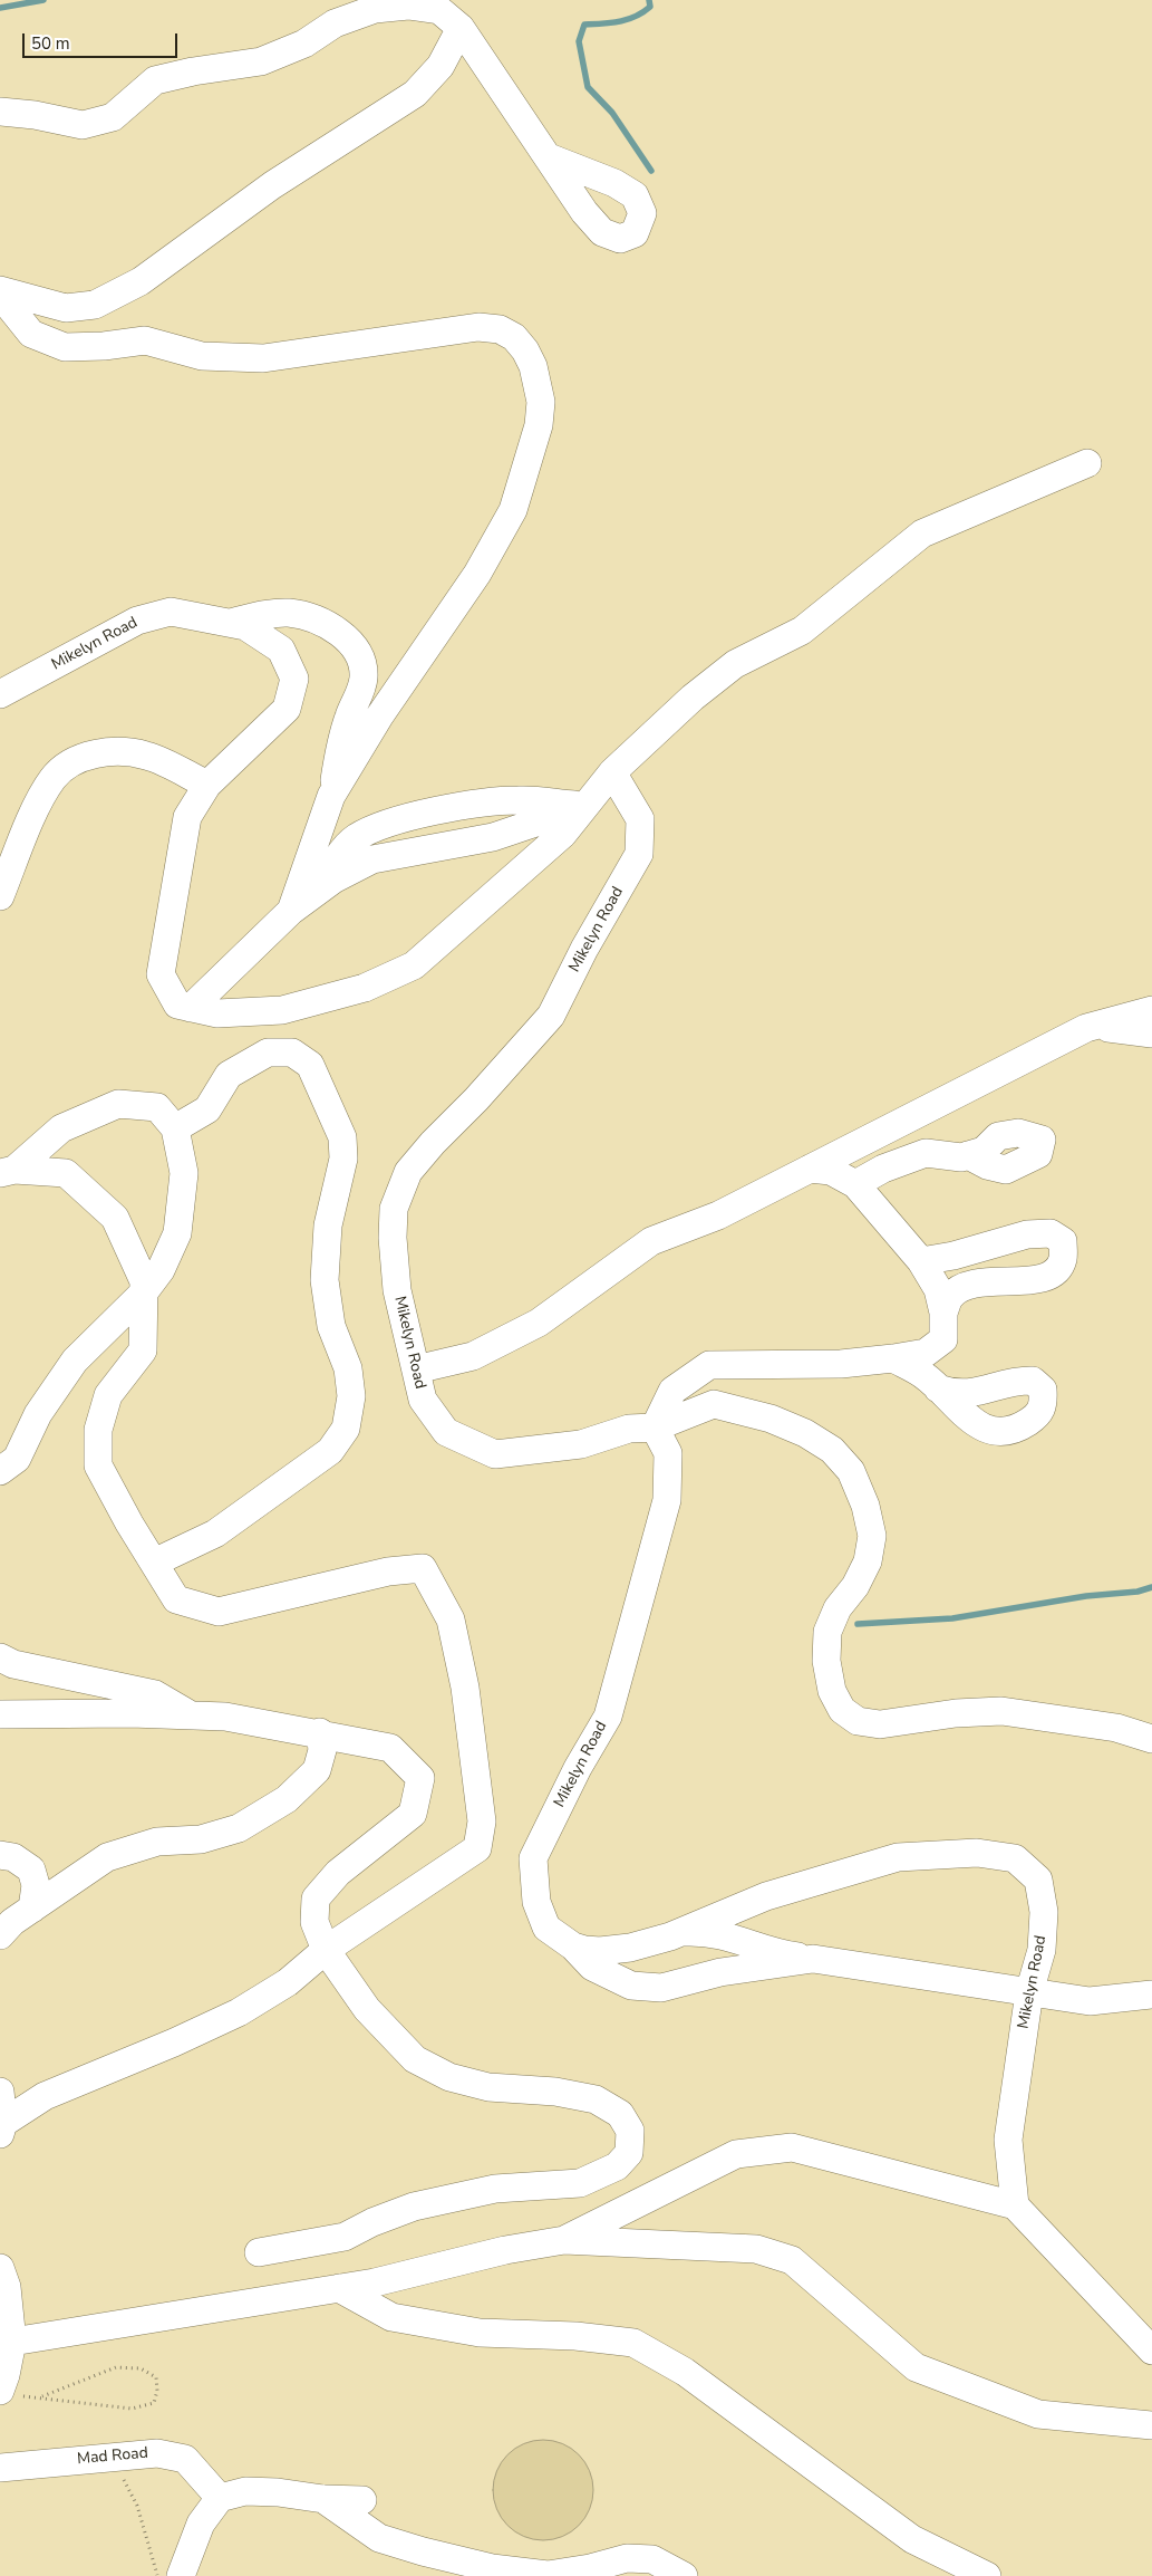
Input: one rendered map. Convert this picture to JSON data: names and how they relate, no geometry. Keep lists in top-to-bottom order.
{
  "streets": {
    "street": ["Mikelyn Road", "Mad Road"]
  },
  "scale_bar": "50 m"
}
